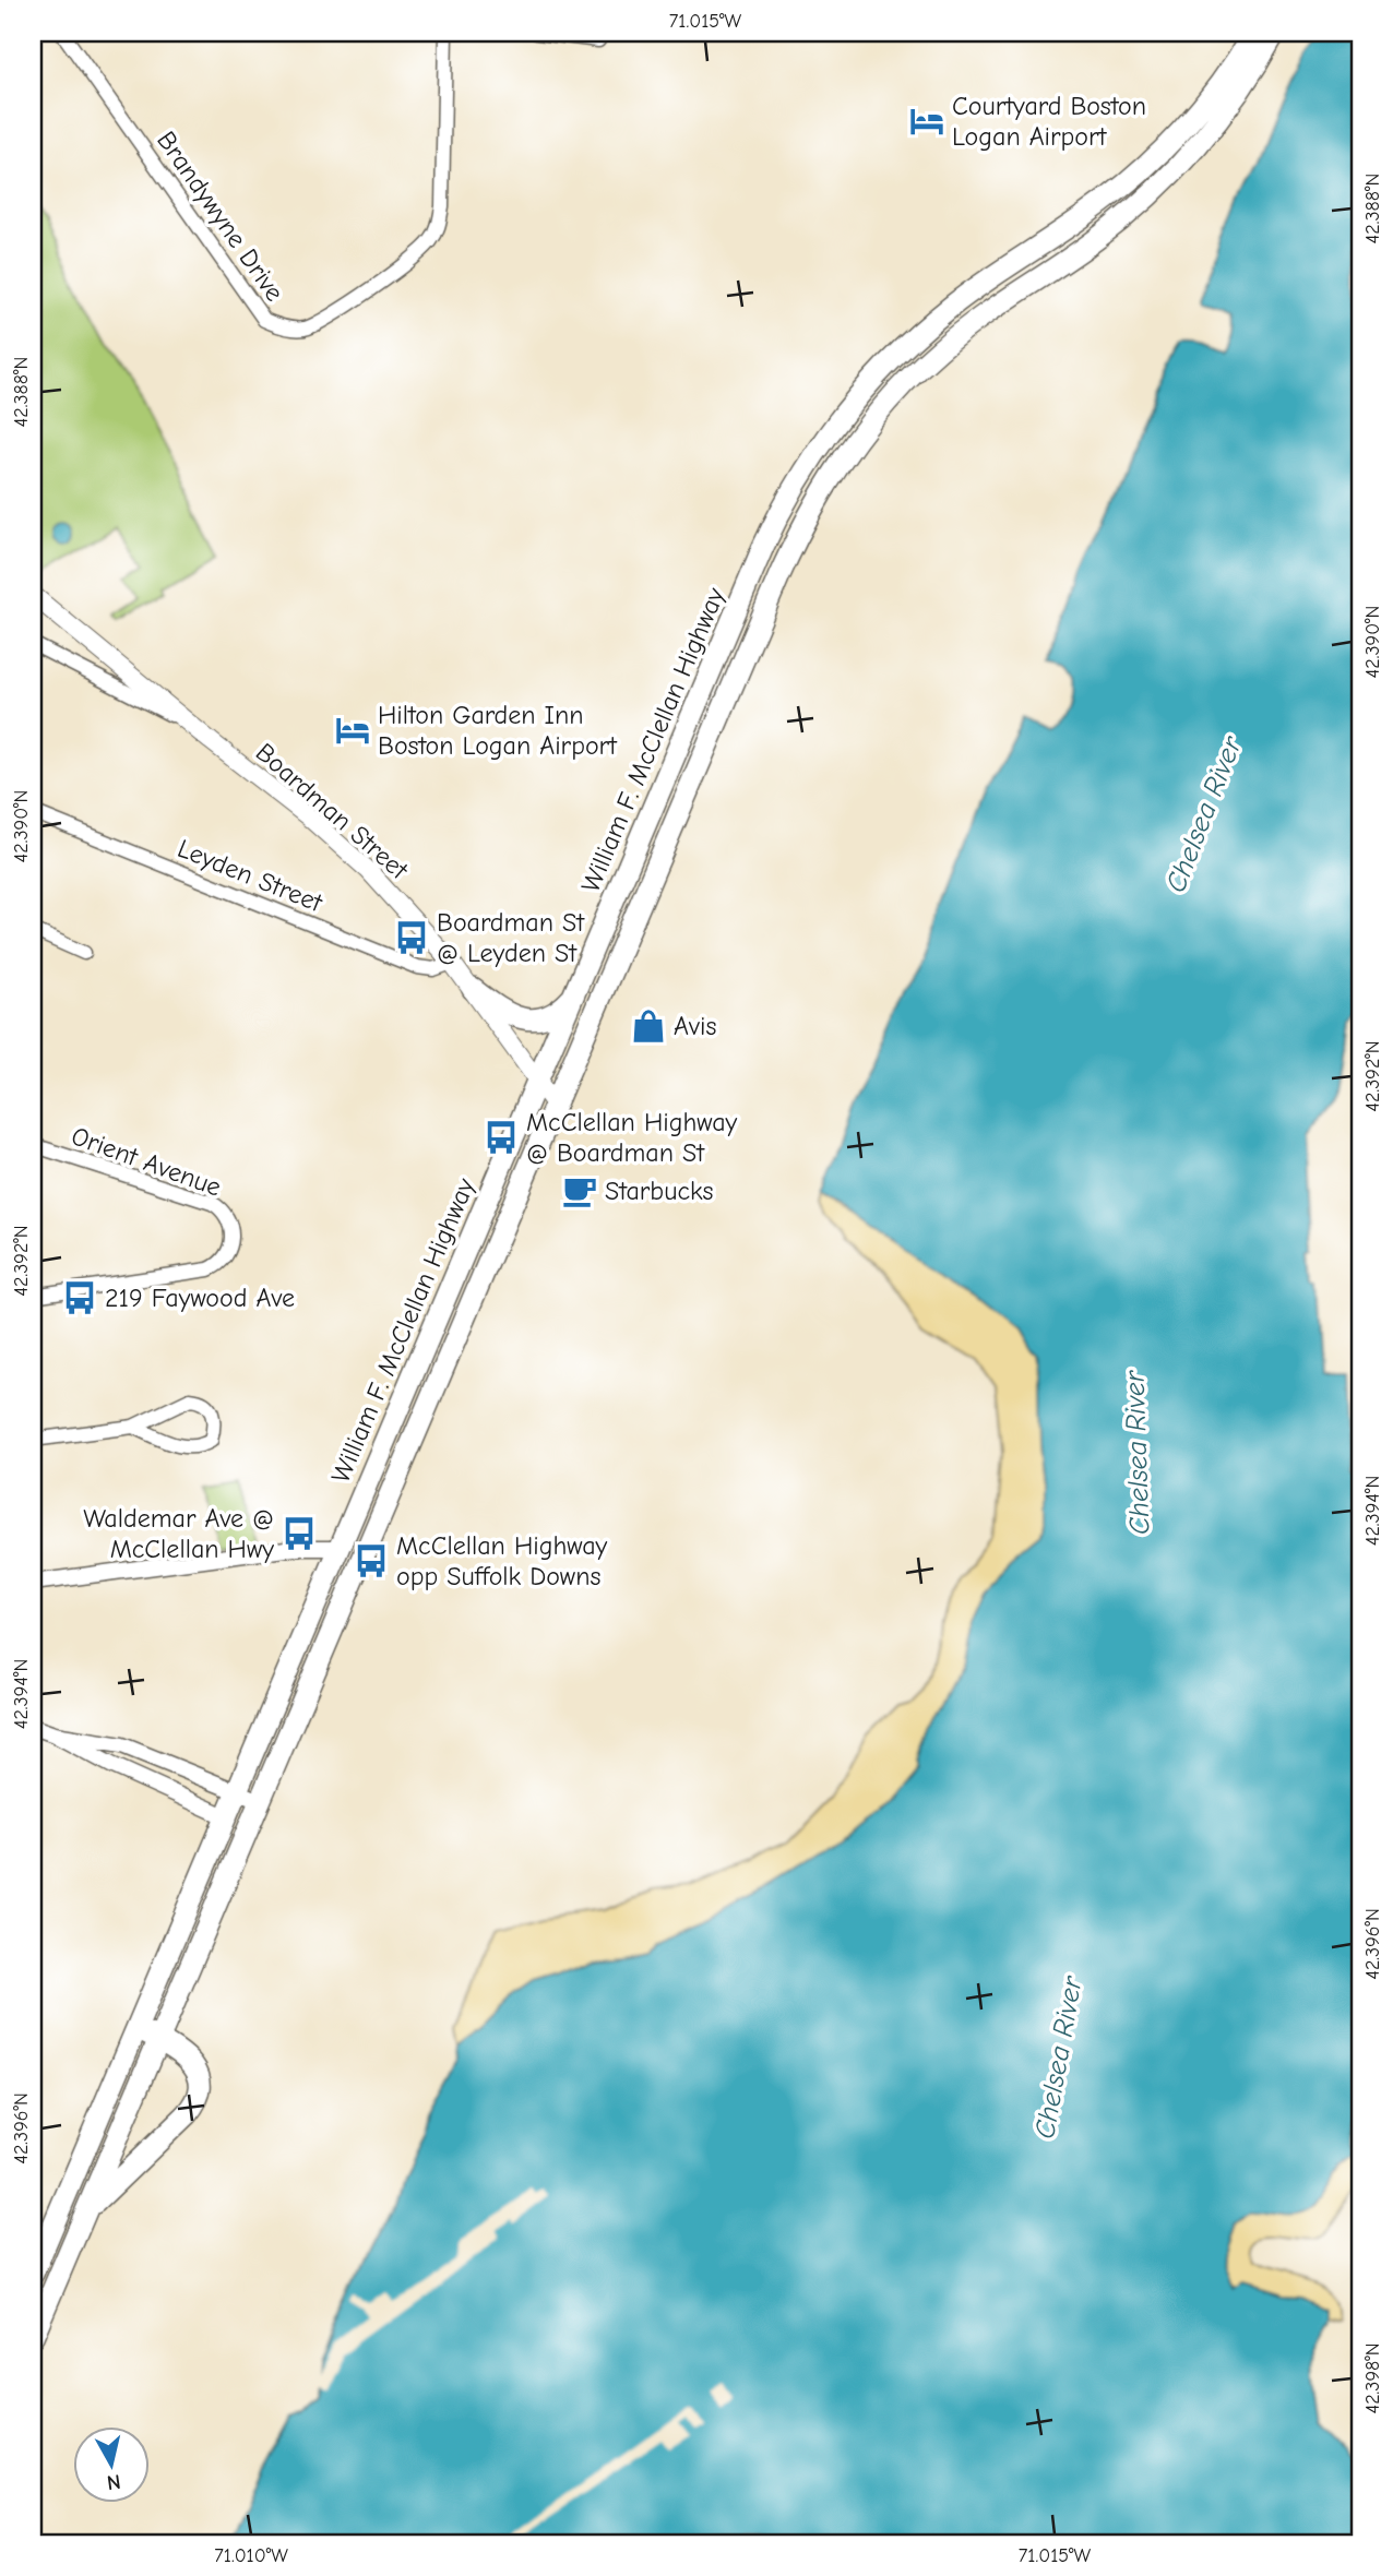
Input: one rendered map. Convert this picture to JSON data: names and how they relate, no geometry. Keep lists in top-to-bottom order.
{
  "streets": {
    "highway": ["William F. McClellan Highway"],
    "main road": ["Boardman Street"],
    "street": ["Brandywyne Drive", "Leyden Street", "Orient Avenue"]
  },
  "crossings": [
    ["William F. McClellan Highway", "Boardman Street"],
    ["Boardman Street", "Leyden Street"]
  ],
  "water": ["Chelsea River"],
  "places": {
    "hotel": ["Courtyard Boston Logan Airport", "Hilton Garden Inn Boston Logan Airport"],
    "bus stop": [
      "Boardman St @ Leyden St",
      "McClellan Highway @ Boardman St",
      "219 Faywood Ave",
      "Waldemar Ave @ McClellan Hwy",
      "McClellan Highway opp Suffolk Downs"
    ],
    "shop": ["Avis"],
    "cafe": ["Starbucks"]
  },
  "north": "bottom",
  "coordinates": [
    "71.015°W",
    "42.388°N",
    "42.390°N",
    "42.392°N",
    "42.394°N",
    "42.396°N",
    "42.398°N",
    "71.010°W"
  ]
}
